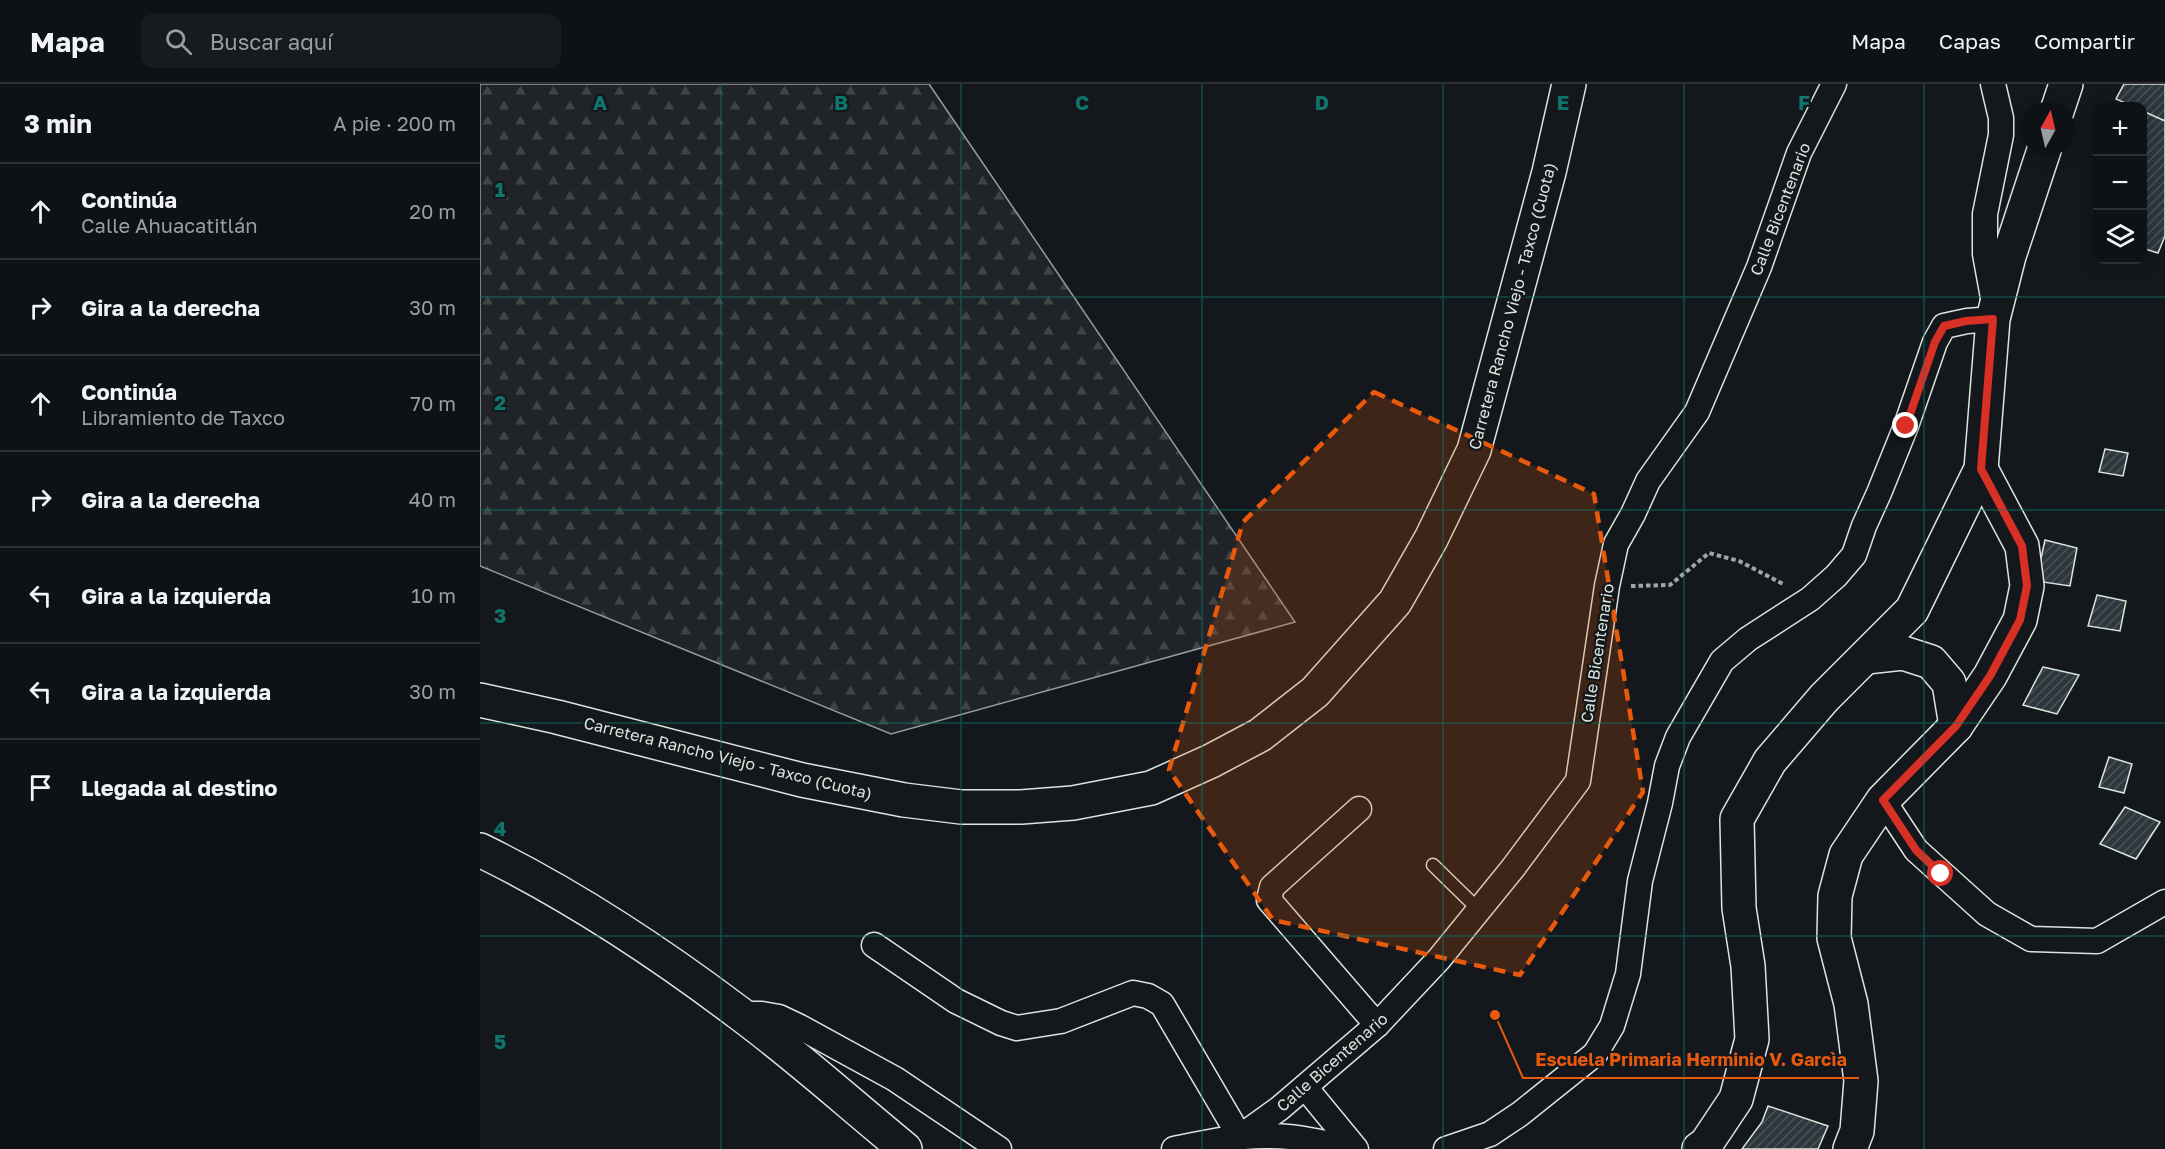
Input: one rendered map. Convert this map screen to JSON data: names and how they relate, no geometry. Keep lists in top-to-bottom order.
{
  "streets": {
    "main road": ["Carretera Rancho Viejo - Taxco (Cuota)"],
    "street": ["Calle Bicentenario"]
  },
  "places": ["Escuela Primaria Herminio V. Garcìa"],
  "north": "top",
  "page": {
    "header": "Mapa",
    "search": "Buscar aquí",
    "nav": ["Mapa", "Capas", "Compartir"],
    "heading": ["3 min", "A pie · 200 m"],
    "map_buttons": ["+", "−"],
    "list": [
      ["Continúa", "Calle Ahuacatitlán", "20 m"],
      ["Gira a la derecha", "30 m"],
      ["Continúa", "Libramiento de Taxco", "70 m"],
      ["Gira a la derecha", "40 m"],
      ["Gira a la izquierda", "10 m"],
      ["Gira a la izquierda", "30 m"],
      "Llegada al destino"
    ]
  },
  "grid": {
    "columns": [
      "A",
      "B",
      "C",
      "D",
      "E",
      "F"
    ],
    "rows": [
      "1",
      "2",
      "3",
      "4",
      "5"
    ]
  }
}
